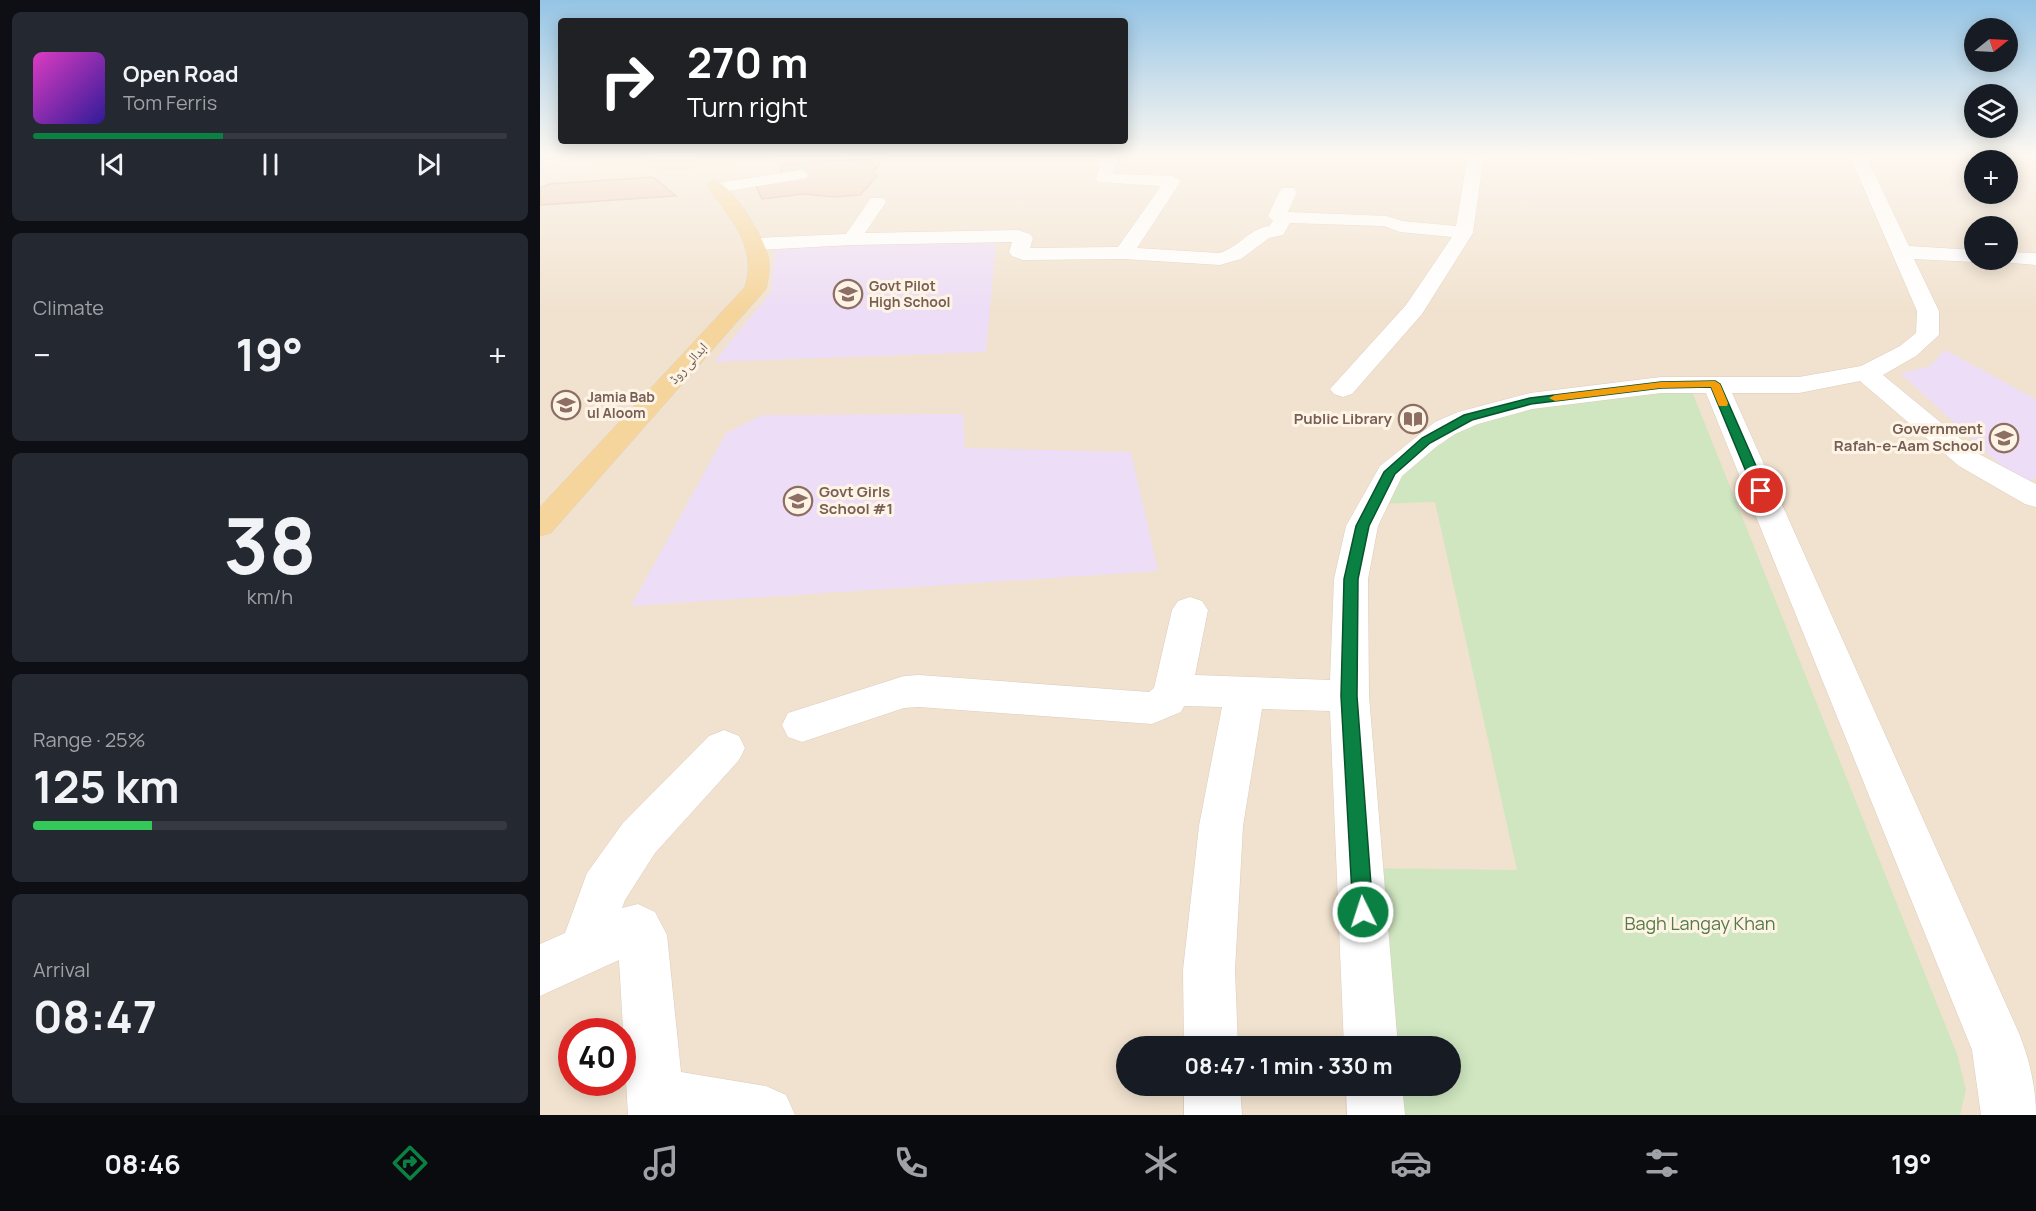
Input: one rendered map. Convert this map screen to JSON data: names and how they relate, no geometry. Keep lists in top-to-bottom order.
{
  "streets": {
    "main road": ["ابدالی روڈ"]
  },
  "parks": ["Bagh Langay Khan"],
  "places": {
    "school or university": [
      "Govt Pilot High School",
      "Jamia Bab ul Aloom",
      "Government Rafah-e-Aam School",
      "Govt Girls School #1"
    ],
    "library": ["Public Library"]
  },
  "north": "right",
  "page": {
    "map_buttons": ["+", "−"],
    "turn": ["270 m", "Turn right"],
    "song": ["Open Road", "Tom Ferris"],
    "tile": [
      "Climate",
      ["38", "km/h"],
      ["Range · 25%", "125 km"],
      ["Arrival", "08:47"]
    ],
    "heat": ["−", "19°", "+"],
    "limit": "40",
    "trip": "08:47 · 1 min · 330 m",
    "tabs": ["08:46", "19°"]
  }
}
